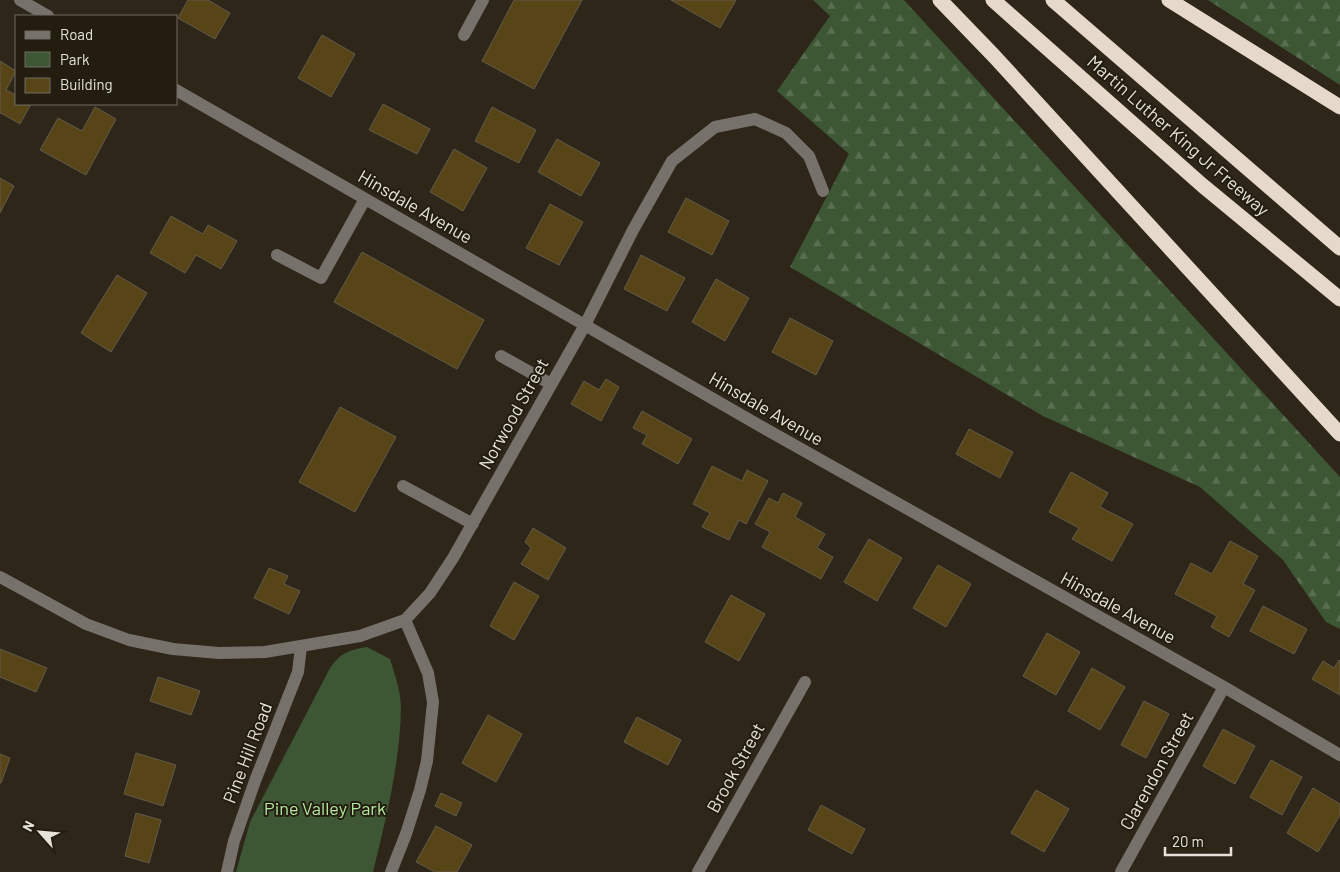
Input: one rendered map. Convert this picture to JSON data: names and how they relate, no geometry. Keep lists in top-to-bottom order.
{
  "streets": {
    "highway": ["Martin Luther King Jr Freeway"],
    "street": [
      "Hinsdale Avenue",
      "Norwood Street",
      "Pine Hill Road",
      "Brook Street",
      "Clarendon Street"
    ]
  },
  "crossings": [
    ["Hinsdale Avenue", "Norwood Street"],
    ["Hinsdale Avenue", "Clarendon Street"]
  ],
  "parks": ["Pine Valley Park"],
  "legend": ["Road", "Park", "Building"],
  "scale_bar": "20 m",
  "north": "top left"
}
